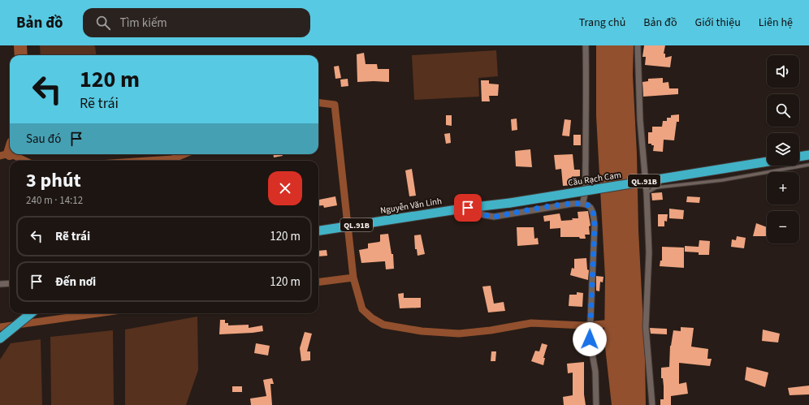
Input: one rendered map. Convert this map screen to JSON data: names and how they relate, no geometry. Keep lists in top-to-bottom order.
{
  "streets": {
    "highway": ["Cầu Rạch Cam", "QL.91B", "Nguyễn Văn Linh"]
  },
  "crossings": [
    ["Cầu Rạch Cam", "Nguyễn Văn Linh"]
  ],
  "page": {
    "header": "Bản đồ",
    "search": "Tìm kiếm",
    "nav": [
      "Trang chủ",
      "Bản đồ",
      "Giới thiệu",
      "Liên hệ"
    ],
    "map_buttons": ["+", "−"],
    "turn": ["120 m", "Rẽ trái"],
    "then": "Sau đó",
    "heading": ["3 phút", "240 m · 14:12"],
    "list": [
      {
        "name": "Rẽ trái",
        "value": "120 m"
      },
      {
        "name": "Đến nơi",
        "value": "120 m"
      }
    ]
  }
}
